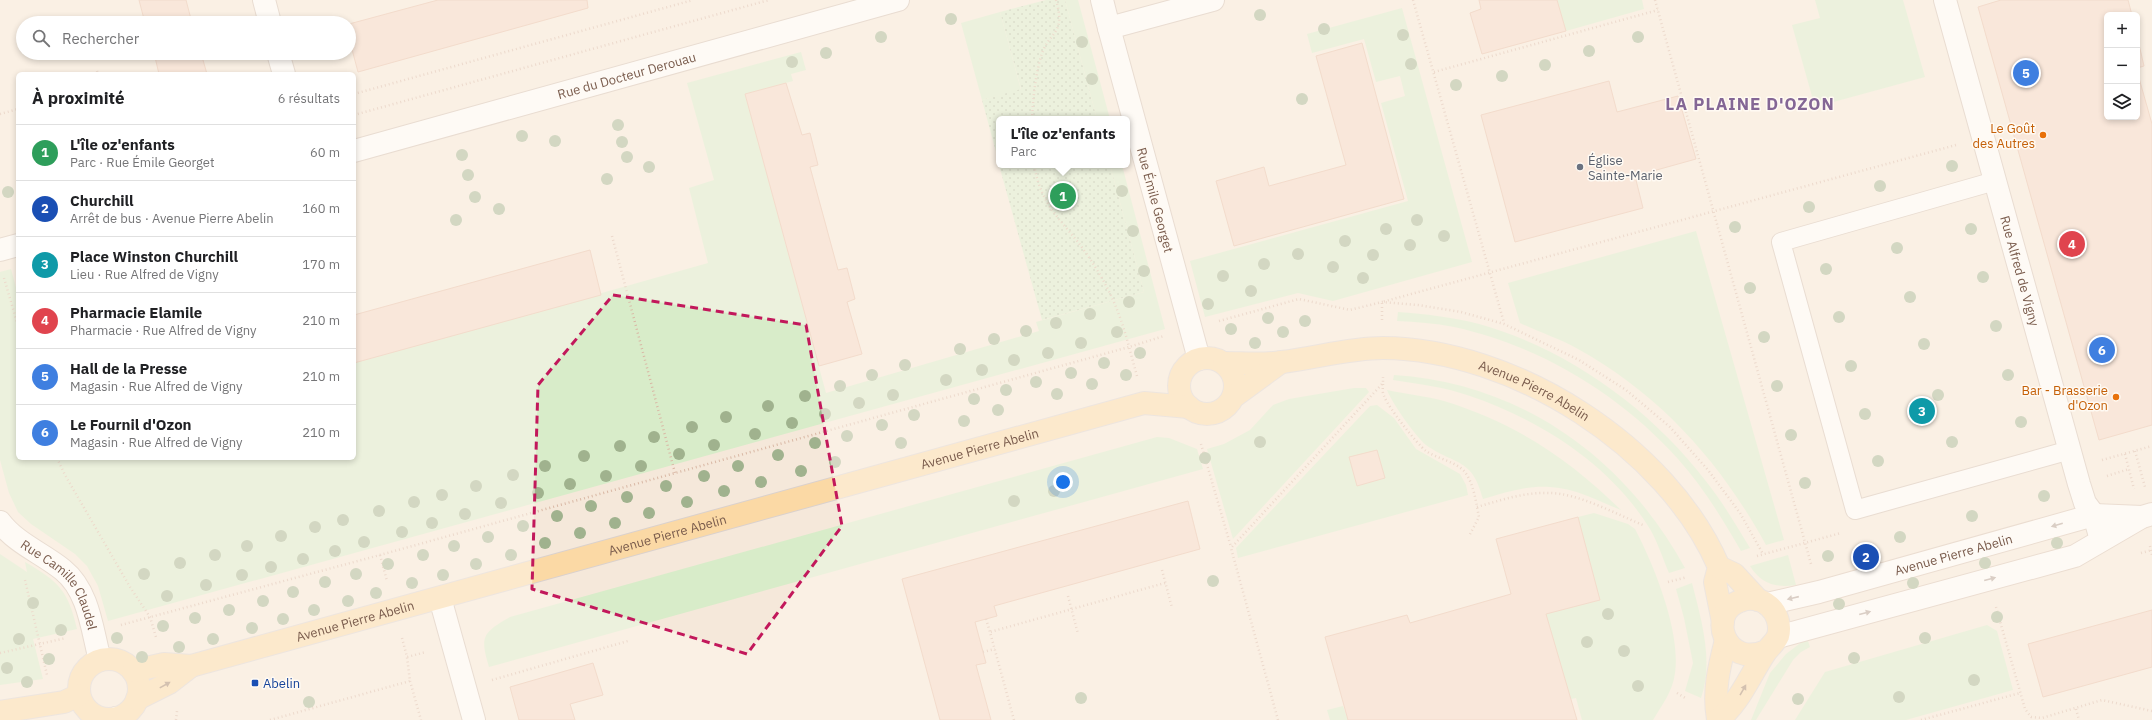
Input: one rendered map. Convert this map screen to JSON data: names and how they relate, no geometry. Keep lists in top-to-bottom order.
{
  "streets": {
    "main road": ["Avenue Pierre Abelin"],
    "street": [
      "Rue du Docteur Derouau",
      "Rue Émile Georget",
      "Rue Alfred de Vigny",
      "Rue Camille Claudel"
    ]
  },
  "crossings": [
    ["Rue Émile Georget", "Avenue Pierre Abelin"],
    ["Rue Alfred de Vigny", "Avenue Pierre Abelin"],
    ["Avenue Pierre Abelin", "Rue Camille Claudel"]
  ],
  "districts": ["LA PLAINE D'OZON"],
  "places": {
    "other": ["Le Goût des Autres", "Église Sainte-Marie", "Bar - Brasserie d'Ozon"],
    "transit": ["Abelin"]
  },
  "page": {
    "map_buttons": ["+", "−"],
    "search": "Rechercher",
    "pins": [
      "5",
      "1",
      "4",
      "6",
      "3",
      "2"
    ],
    "heading": ["À proximité", "6 résultats"],
    "popup": ["L'île oz'enfants", "Parc"],
    "list": [
      {
        "mark": "1",
        "name": "L'île oz'enfants",
        "note": "Parc · Rue Émile Georget",
        "value": "60 m"
      },
      {
        "mark": "2",
        "name": "Churchill",
        "note": "Arrêt de bus · Avenue Pierre Abelin",
        "value": "160 m"
      },
      {
        "mark": "3",
        "name": "Place Winston Churchill",
        "note": "Lieu · Rue Alfred de Vigny",
        "value": "170 m"
      },
      {
        "mark": "4",
        "name": "Pharmacie Elamile",
        "note": "Pharmacie · Rue Alfred de Vigny",
        "value": "210 m"
      },
      {
        "mark": "5",
        "name": "Hall de la Presse",
        "note": "Magasin · Rue Alfred de Vigny",
        "value": "210 m"
      },
      {
        "mark": "6",
        "name": "Le Fournil d'Ozon",
        "note": "Magasin · Rue Alfred de Vigny",
        "value": "210 m"
      }
    ]
  }
}
